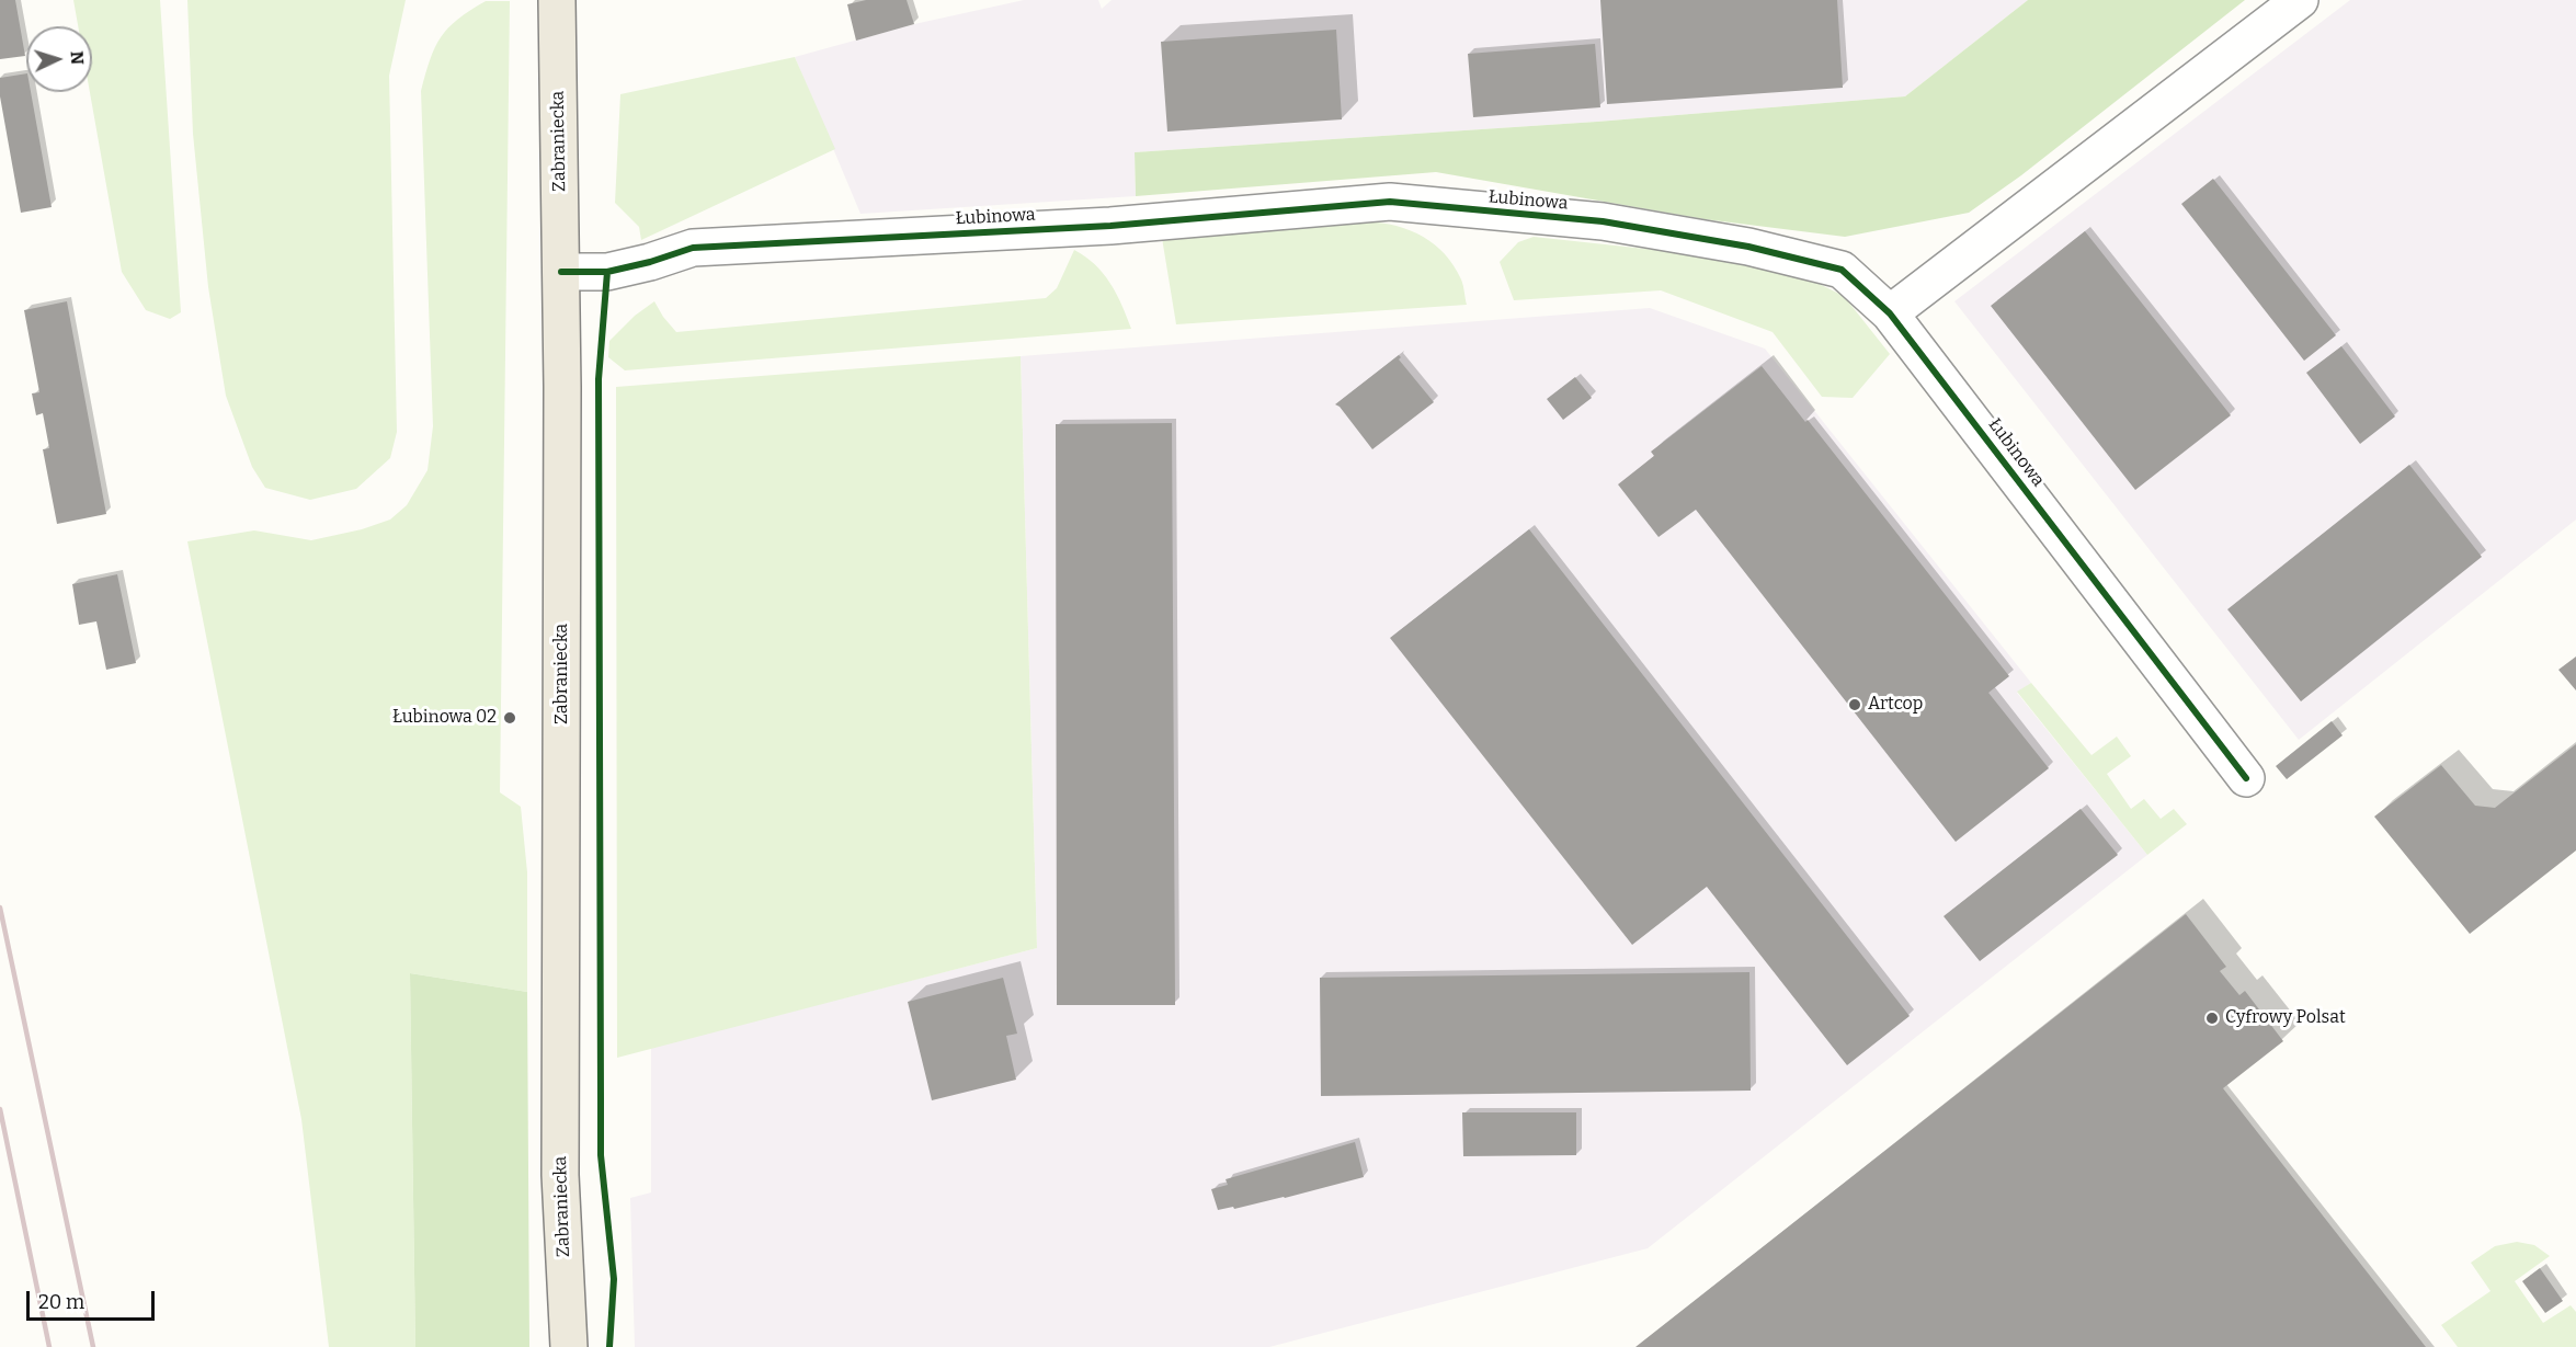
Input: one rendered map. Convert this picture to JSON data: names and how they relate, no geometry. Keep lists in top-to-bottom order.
{
  "streets": {
    "main road": ["Zabraniecka"],
    "street": ["Łubinowa"]
  },
  "crossings": [
    ["Zabraniecka", "Łubinowa"]
  ],
  "places": ["Artcop", "Łubinowa 02", "Cyfrowy Polsat"],
  "scale_bar": "20 m",
  "north": "right"
}
